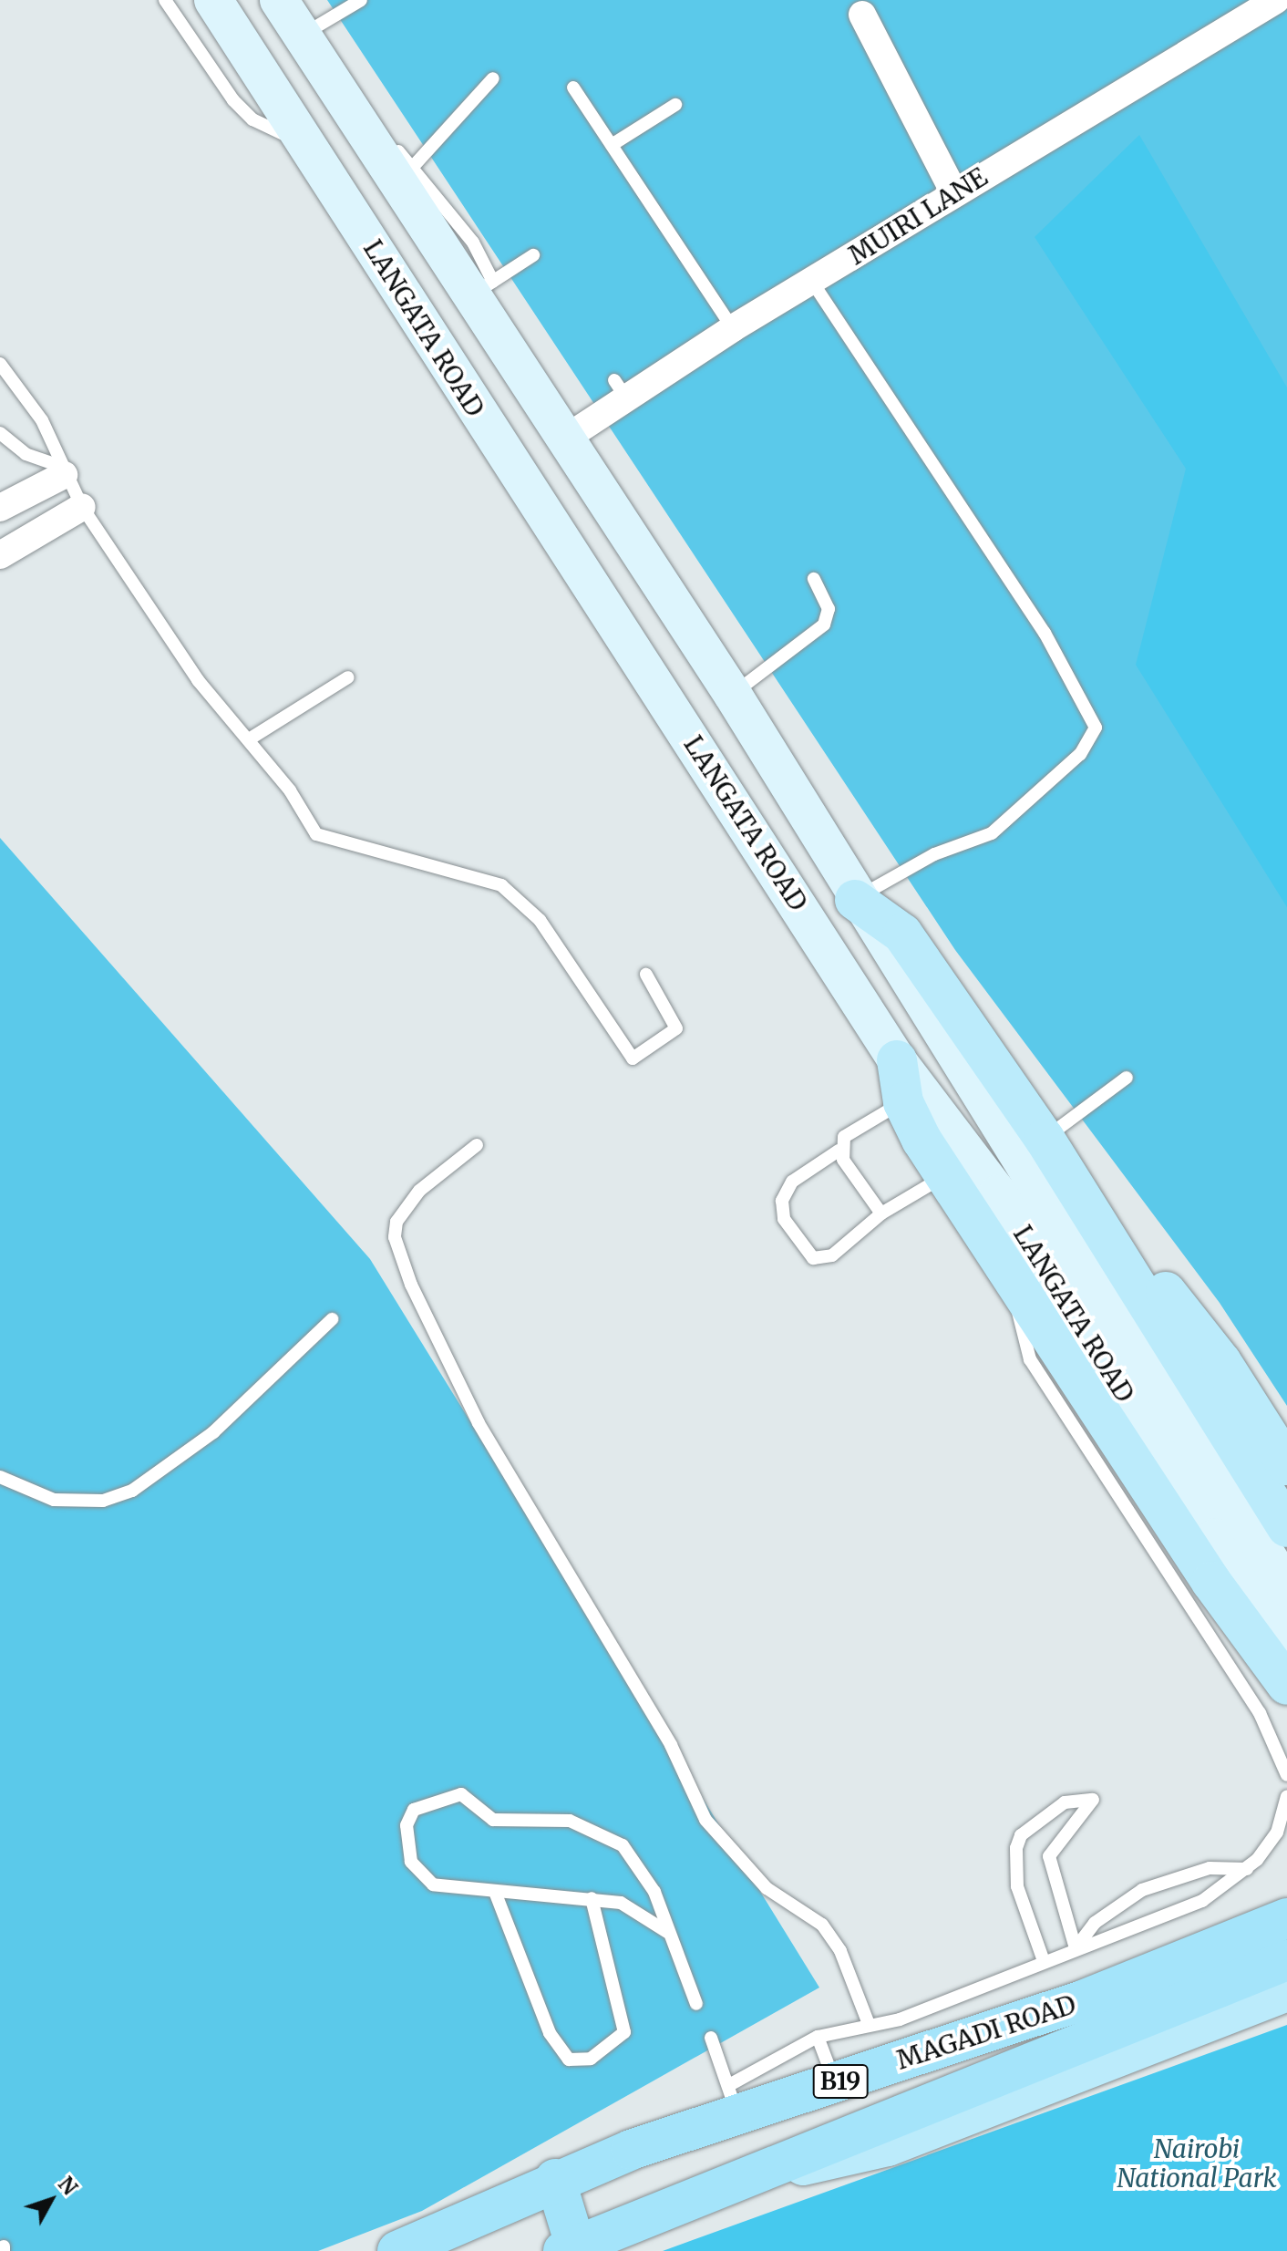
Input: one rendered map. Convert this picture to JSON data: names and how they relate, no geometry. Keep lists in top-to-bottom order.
{
  "streets": {
    "highway": ["MAGADI ROAD", "B19"],
    "main road": ["LANGATA ROAD"],
    "street": ["MUIRI LANE"]
  },
  "crossings": [
    ["MUIRI LANE", "LANGATA ROAD"]
  ],
  "parks": ["Nairobi National Park"],
  "north": "top right"
}
